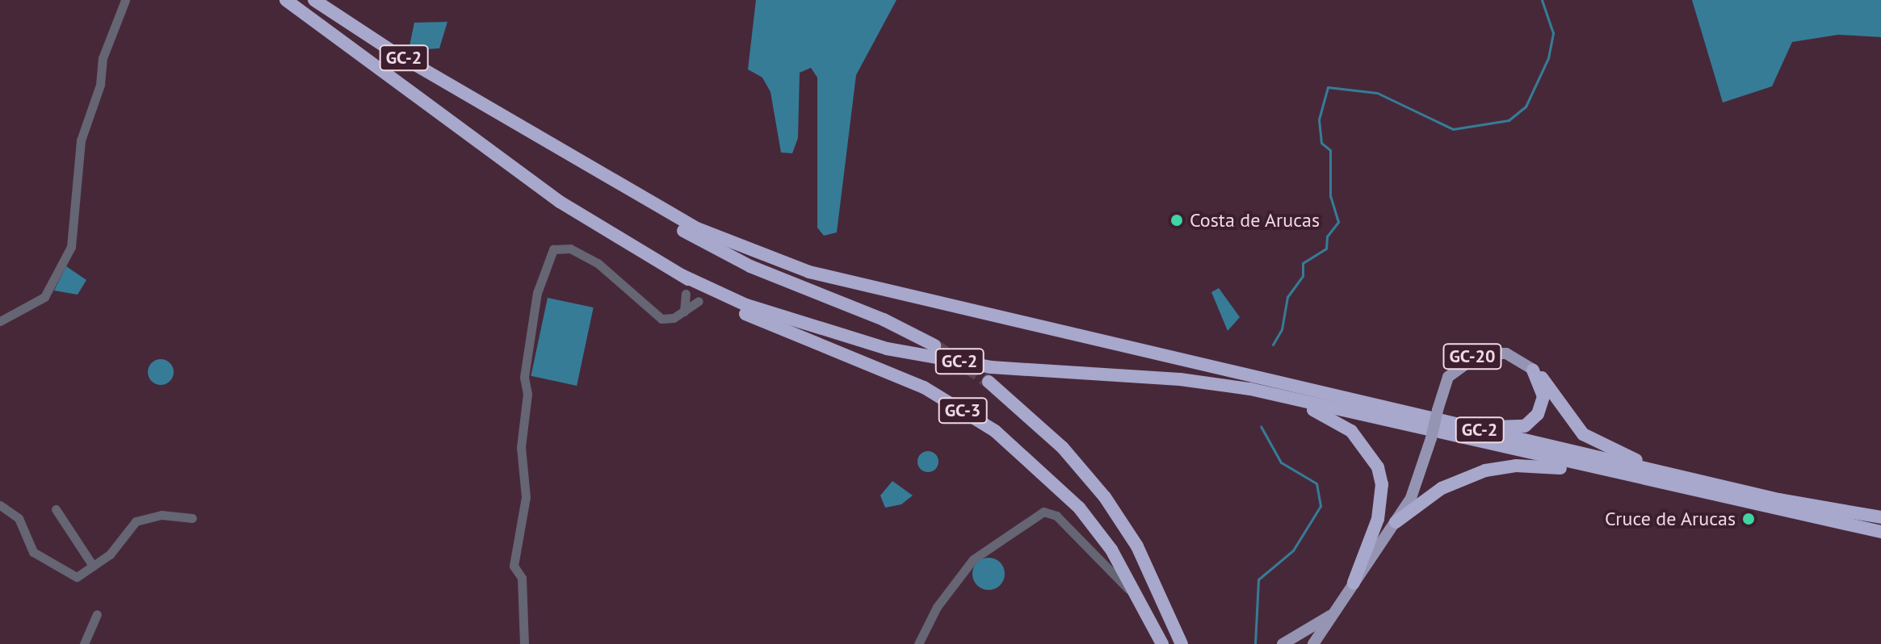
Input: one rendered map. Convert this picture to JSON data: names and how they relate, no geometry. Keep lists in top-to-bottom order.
{
  "streets": {
    "highway": ["GC-2", "GC-3"],
    "main road": ["GC-20"]
  },
  "crossings": [
    ["GC-2", "GC-3"]
  ],
  "places": ["Costa de Arucas", "Cruce de Arucas"]
}
